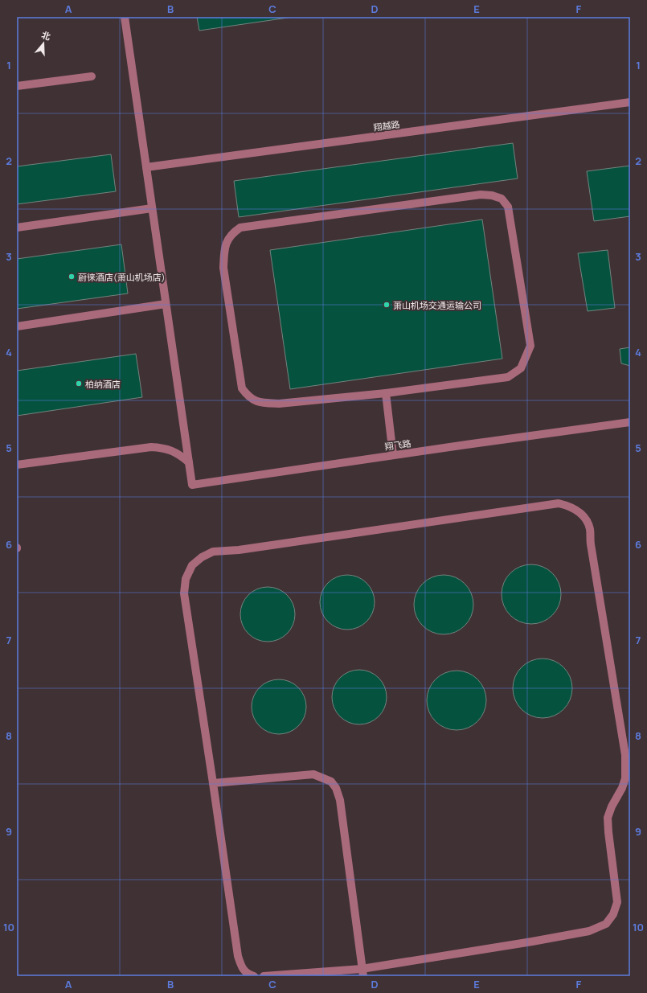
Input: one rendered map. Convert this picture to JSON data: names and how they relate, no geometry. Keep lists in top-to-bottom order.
{
  "streets": {
    "street": ["翔越路", "翔飞路"]
  },
  "places": ["蔚徕酒店(萧山机场店)", "萧山机场交通运输公司", "柏纳酒店"],
  "north": "top",
  "grid": {
    "columns": [
      "A",
      "B",
      "C",
      "D",
      "E",
      "F"
    ],
    "rows": [
      "1",
      "2",
      "3",
      "4",
      "5",
      "6",
      "7",
      "8",
      "9",
      "10"
    ]
  }
}
